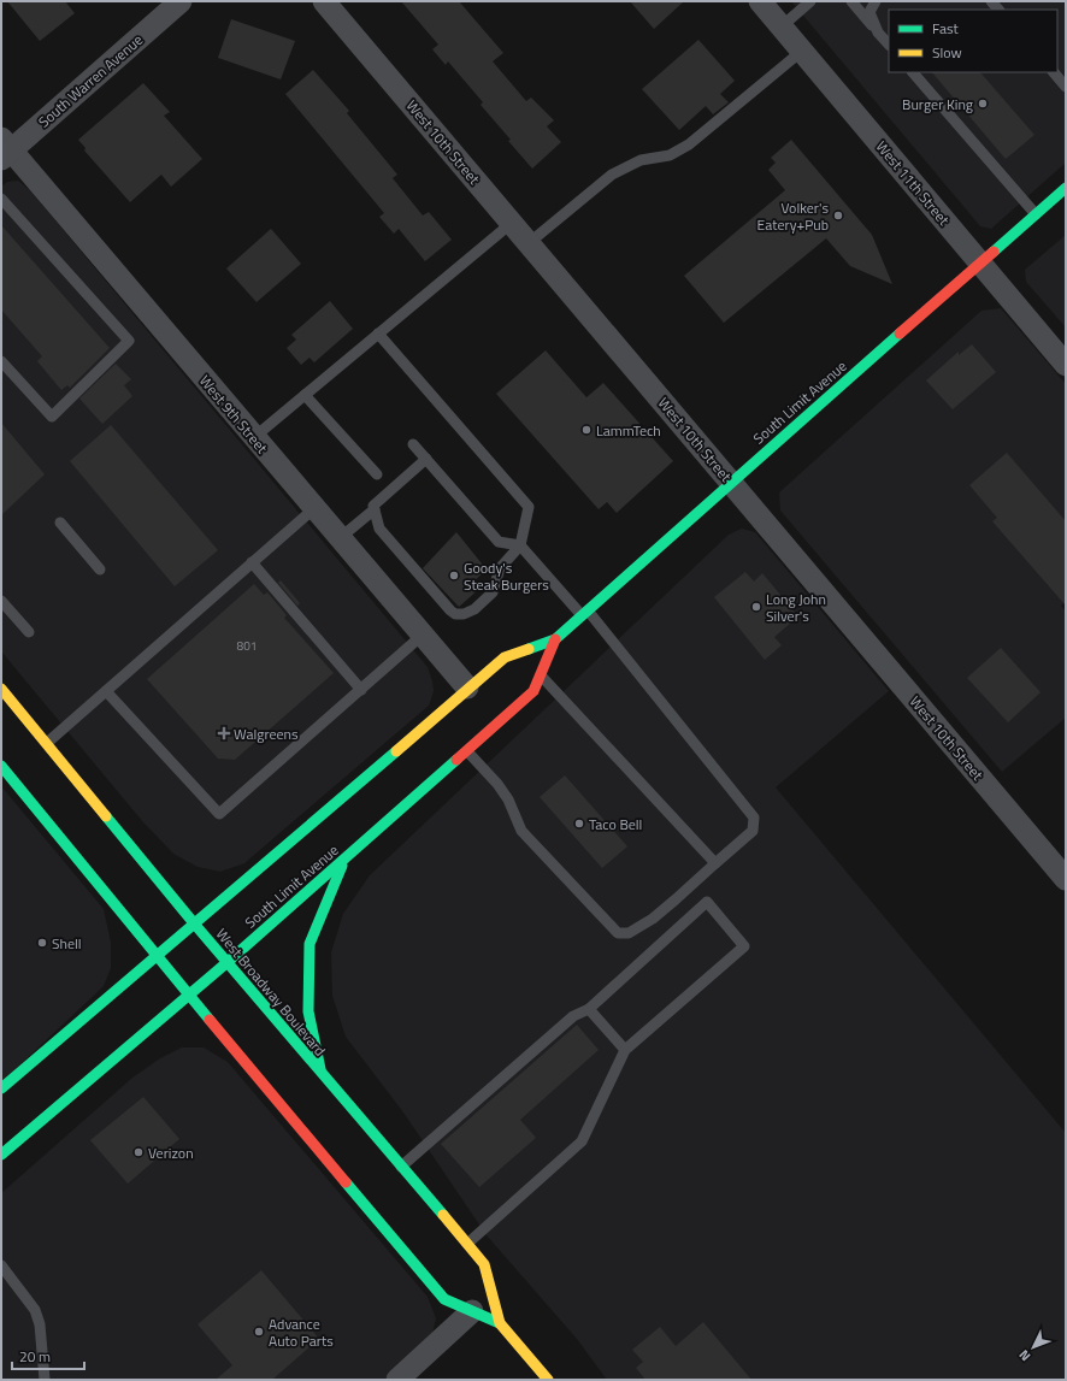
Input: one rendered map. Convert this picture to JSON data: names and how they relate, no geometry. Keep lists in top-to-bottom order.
{
  "streets": {
    "highway": ["South Limit Avenue", "West Broadway Boulevard"],
    "street": [
      "South Warren Avenue",
      "West 10th Street",
      "West 11th Street",
      "West 9th Street"
    ]
  },
  "crossings": [
    ["South Warren Avenue", "West 9th Street"],
    ["West 10th Street", "South Limit Avenue"],
    ["West 11th Street", "South Limit Avenue"],
    ["South Limit Avenue", "West 9th Street"],
    ["South Limit Avenue", "West Broadway Boulevard"]
  ],
  "places": {
    "other": [
      "Burger King",
      "Volker's Eatery+Pub",
      "LammTech",
      "Goody's Steak Burgers",
      "Long John Silver's",
      "Taco Bell",
      "Shell",
      "Verizon",
      "Advance Auto Parts"
    ],
    "health": ["Walgreens"]
  },
  "house_numbers": ["801"],
  "legend": ["Fast", "Slow"],
  "scale_bar": "20 m",
  "north": "bottom left"
}
